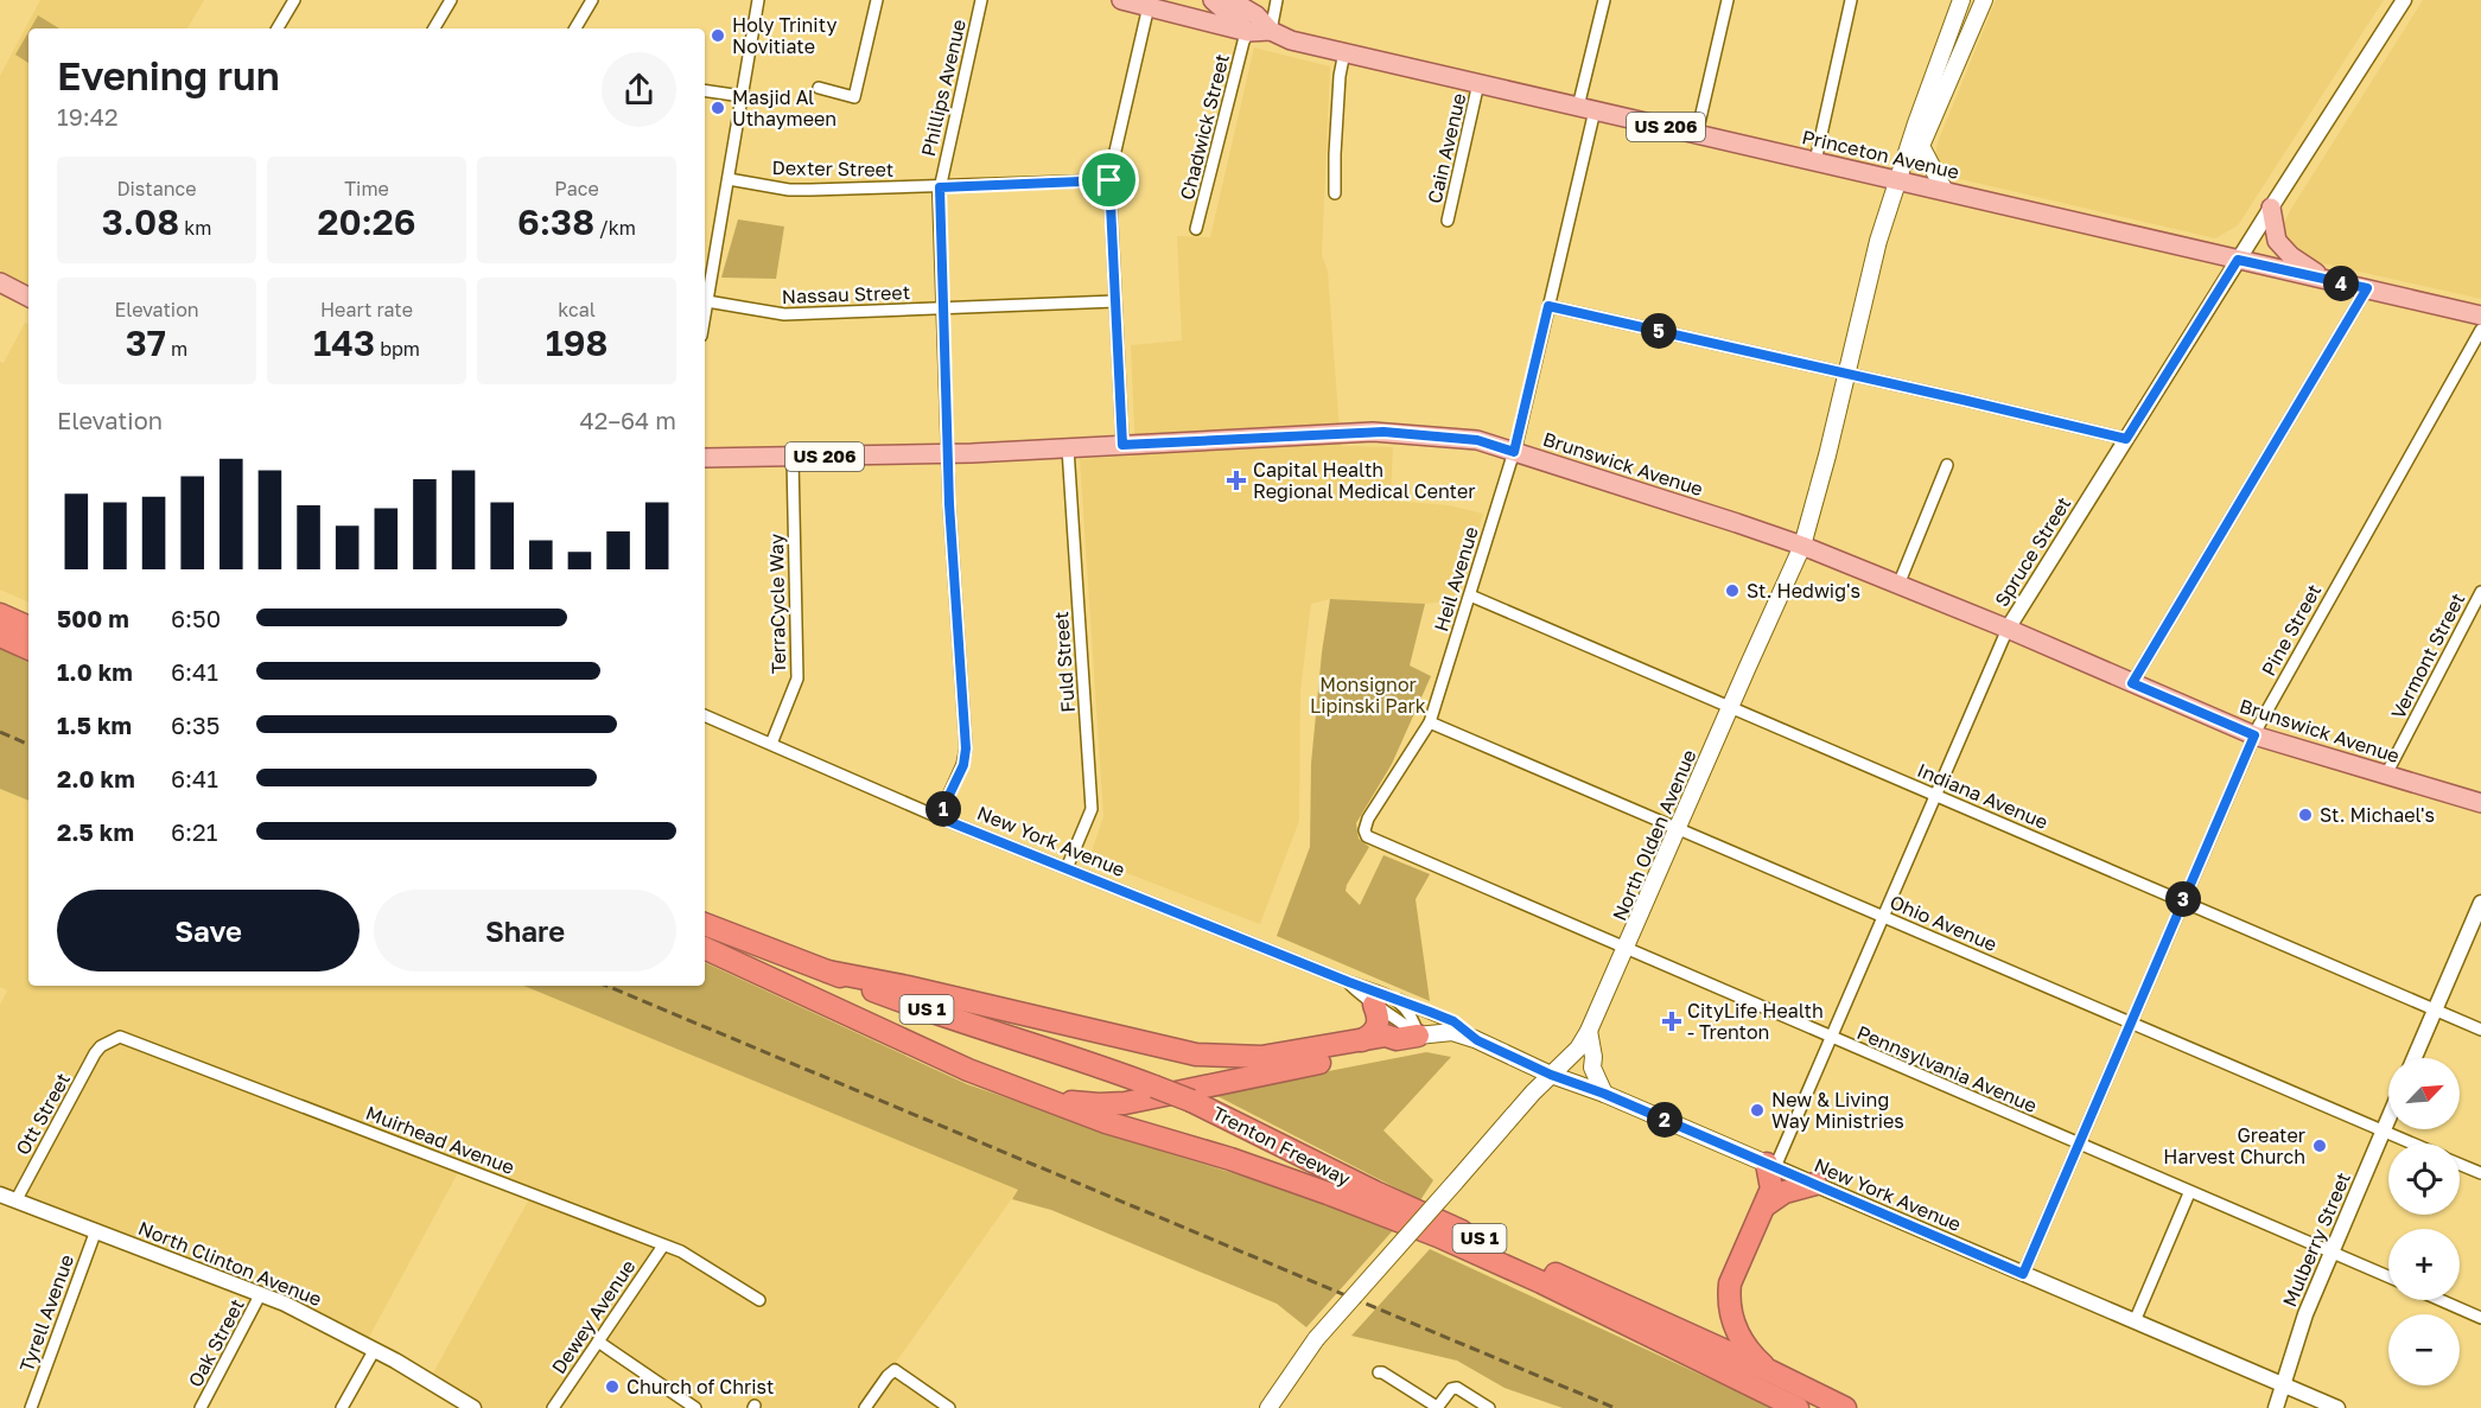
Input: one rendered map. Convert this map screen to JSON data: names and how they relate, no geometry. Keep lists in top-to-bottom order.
{
  "streets": {
    "highway": ["US 1", "Trenton Freeway"],
    "main road": [
      "US 206",
      "Princeton Avenue",
      "Brunswick Avenue",
      "North Olden Avenue",
      "New York Avenue"
    ],
    "street": [
      "Phillips Avenue",
      "Chadwick Street",
      "Cain Avenue",
      "Dexter Street",
      "Nassau Street",
      "Spruce Street",
      "Heil Avenue",
      "TerraCycle Way",
      "Pine Street",
      "Vermont Street",
      "Fuld Street",
      "Indiana Avenue",
      "Ohio Avenue",
      "Pennsylvania Avenue",
      "Ott Street",
      "Muirhead Avenue",
      "Mulberry Street",
      "North Clinton Avenue",
      "Tyrell Avenue",
      "Dewey Avenue",
      "Oak Street"
    ]
  },
  "crossings": [
    ["Phillips Avenue", "Dexter Street"],
    ["Phillips Avenue", "Nassau Street"],
    ["Phillips Avenue", "Brunswick Avenue"],
    ["Phillips Avenue", "New York Avenue"],
    ["Chadwick Street", "US 206"],
    ["US 206", "Princeton Avenue"],
    ["Cain Avenue", "Princeton Avenue"],
    ["Princeton Avenue", "Spruce Street"],
    ["Princeton Avenue", "Heil Avenue"],
    ["Princeton Avenue", "North Olden Avenue"],
    ["Brunswick Avenue", "Spruce Street"],
    ["Brunswick Avenue", "Heil Avenue"],
    ["Brunswick Avenue", "TerraCycle Way"],
    ["Brunswick Avenue", "Pine Street"],
    ["Brunswick Avenue", "Vermont Street"],
    ["Brunswick Avenue", "Fuld Street"],
    ["Brunswick Avenue", "North Olden Avenue"],
    ["Spruce Street", "Indiana Avenue"],
    ["Spruce Street", "New York Avenue"],
    ["Spruce Street", "Ohio Avenue"],
    ["Spruce Street", "Pennsylvania Avenue"],
    ["Heil Avenue", "Indiana Avenue"],
    ["Heil Avenue", "Ohio Avenue"],
    ["Heil Avenue", "Pennsylvania Avenue"],
    ["TerraCycle Way", "New York Avenue"],
    ["Pine Street", "Indiana Avenue"],
    ["Pine Street", "New York Avenue"],
    ["Pine Street", "Ohio Avenue"],
    ["Pine Street", "Pennsylvania Avenue"],
    ["Fuld Street", "New York Avenue"],
    ["Indiana Avenue", "North Olden Avenue"],
    ["North Olden Avenue", "New York Avenue"],
    ["North Olden Avenue", "Ohio Avenue"],
    ["North Olden Avenue", "Pennsylvania Avenue"],
    ["New York Avenue", "Mulberry Street"],
    ["Ohio Avenue", "Mulberry Street"],
    ["Pennsylvania Avenue", "Mulberry Street"],
    ["Ott Street", "Muirhead Avenue"],
    ["Ott Street", "North Clinton Avenue"],
    ["Muirhead Avenue", "Dewey Avenue"],
    ["North Clinton Avenue", "Tyrell Avenue"],
    ["North Clinton Avenue", "Oak Street"]
  ],
  "parks": ["Monsignor Lipinski Park"],
  "places": {
    "other": [
      "Holy Trinity Novitiate",
      "Masjid Al Uthaymeen",
      "St. Hedwig's",
      "St. Michael's",
      "New & Living Way Ministries",
      "Greater Harvest Church",
      "Church of Christ"
    ],
    "health": ["Capital Health Regional Medical Center", "CityLife Health - Trenton"]
  },
  "north": "top right",
  "page": {
    "heading": ["Evening run", "19:42"],
    "stats": [
      ["Distance", "3.08 km"],
      ["Time", "20:26"],
      ["Pace", "6:38 /km"],
      ["Elevation", "37 m"],
      ["Heart rate", "143 bpm"],
      ["kcal", "198"]
    ],
    "pins": [
      "4",
      "5",
      "1",
      "3",
      "2"
    ],
    "chart": ["Elevation", "42–64 m"],
    "list": [
      {
        "name": "500 m",
        "note": "6:50"
      },
      {
        "name": "1.0 km",
        "note": "6:41"
      },
      {
        "name": "1.5 km",
        "note": "6:35"
      },
      {
        "name": "2.0 km",
        "note": "6:41"
      },
      {
        "name": "2.5 km",
        "note": "6:21"
      }
    ],
    "buttons": ["Save", "Share"],
    "map_buttons": ["+", "−"]
  }
}
